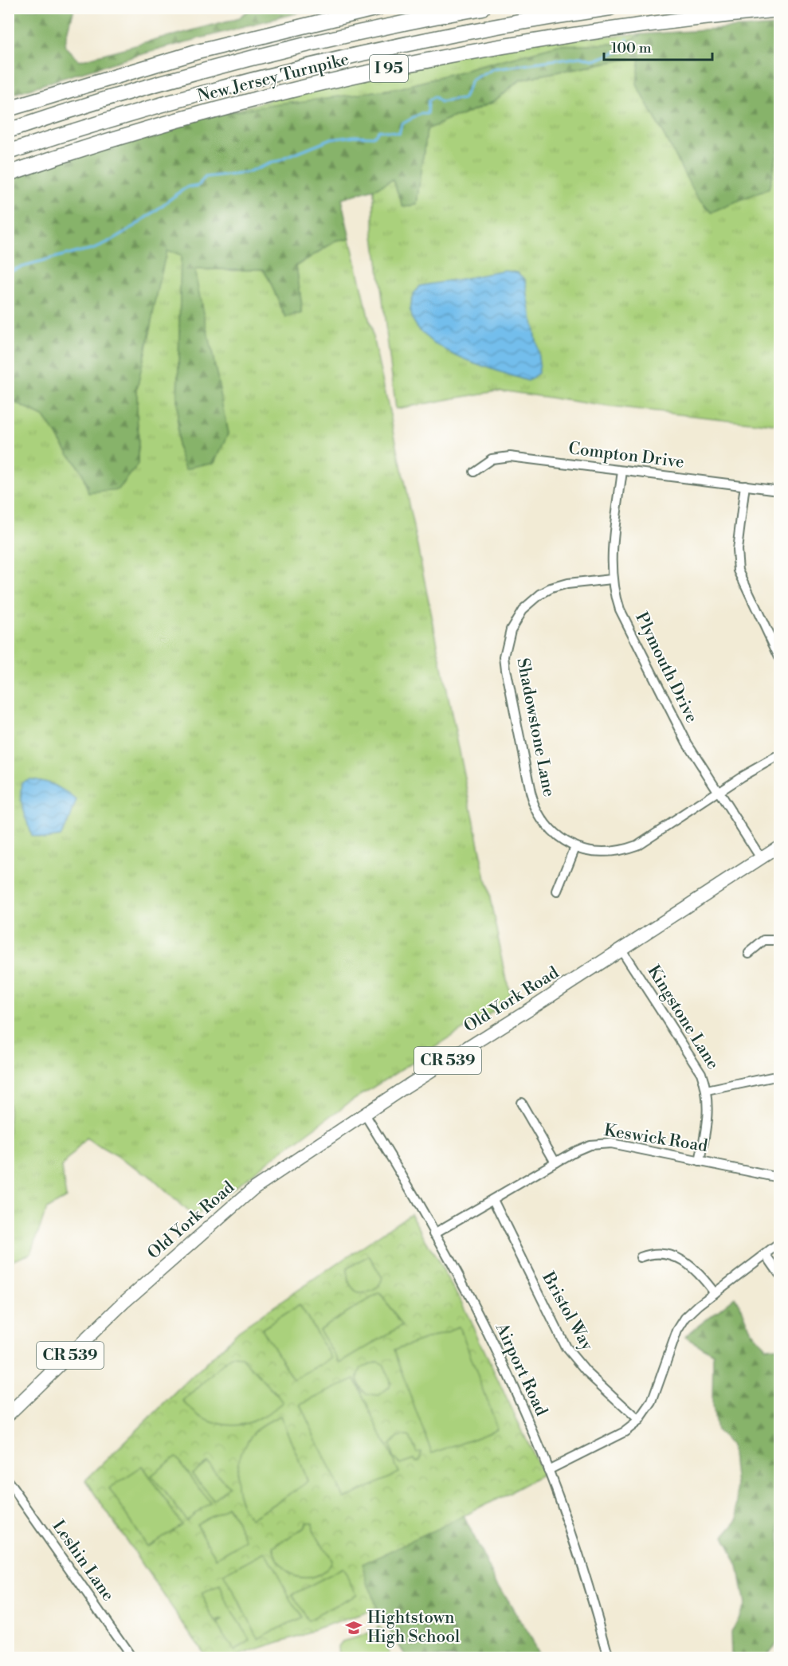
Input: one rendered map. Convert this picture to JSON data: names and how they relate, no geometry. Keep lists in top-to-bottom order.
{
  "streets": {
    "highway": ["I 95", "New Jersey Turnpike"],
    "main road": ["Old York Road", "CR 539"],
    "street": [
      "Compton Drive",
      "Plymouth Drive",
      "Shadowstone Lane",
      "Kingstone Lane",
      "Keswick Road",
      "Bristol Way",
      "Airport Road",
      "Leshin Lane"
    ]
  },
  "crossings": [
    ["Compton Drive", "Plymouth Drive"],
    ["Plymouth Drive", "Shadowstone Lane"],
    ["Plymouth Drive", "Old York Road"],
    ["Old York Road", "Kingstone Lane"],
    ["Old York Road", "Airport Road"],
    ["Kingstone Lane", "Keswick Road"],
    ["Keswick Road", "Bristol Way"],
    ["Keswick Road", "Airport Road"]
  ],
  "places": {
    "school or university": ["Hightstown High School"]
  },
  "scale_bar": "100 m"
}
